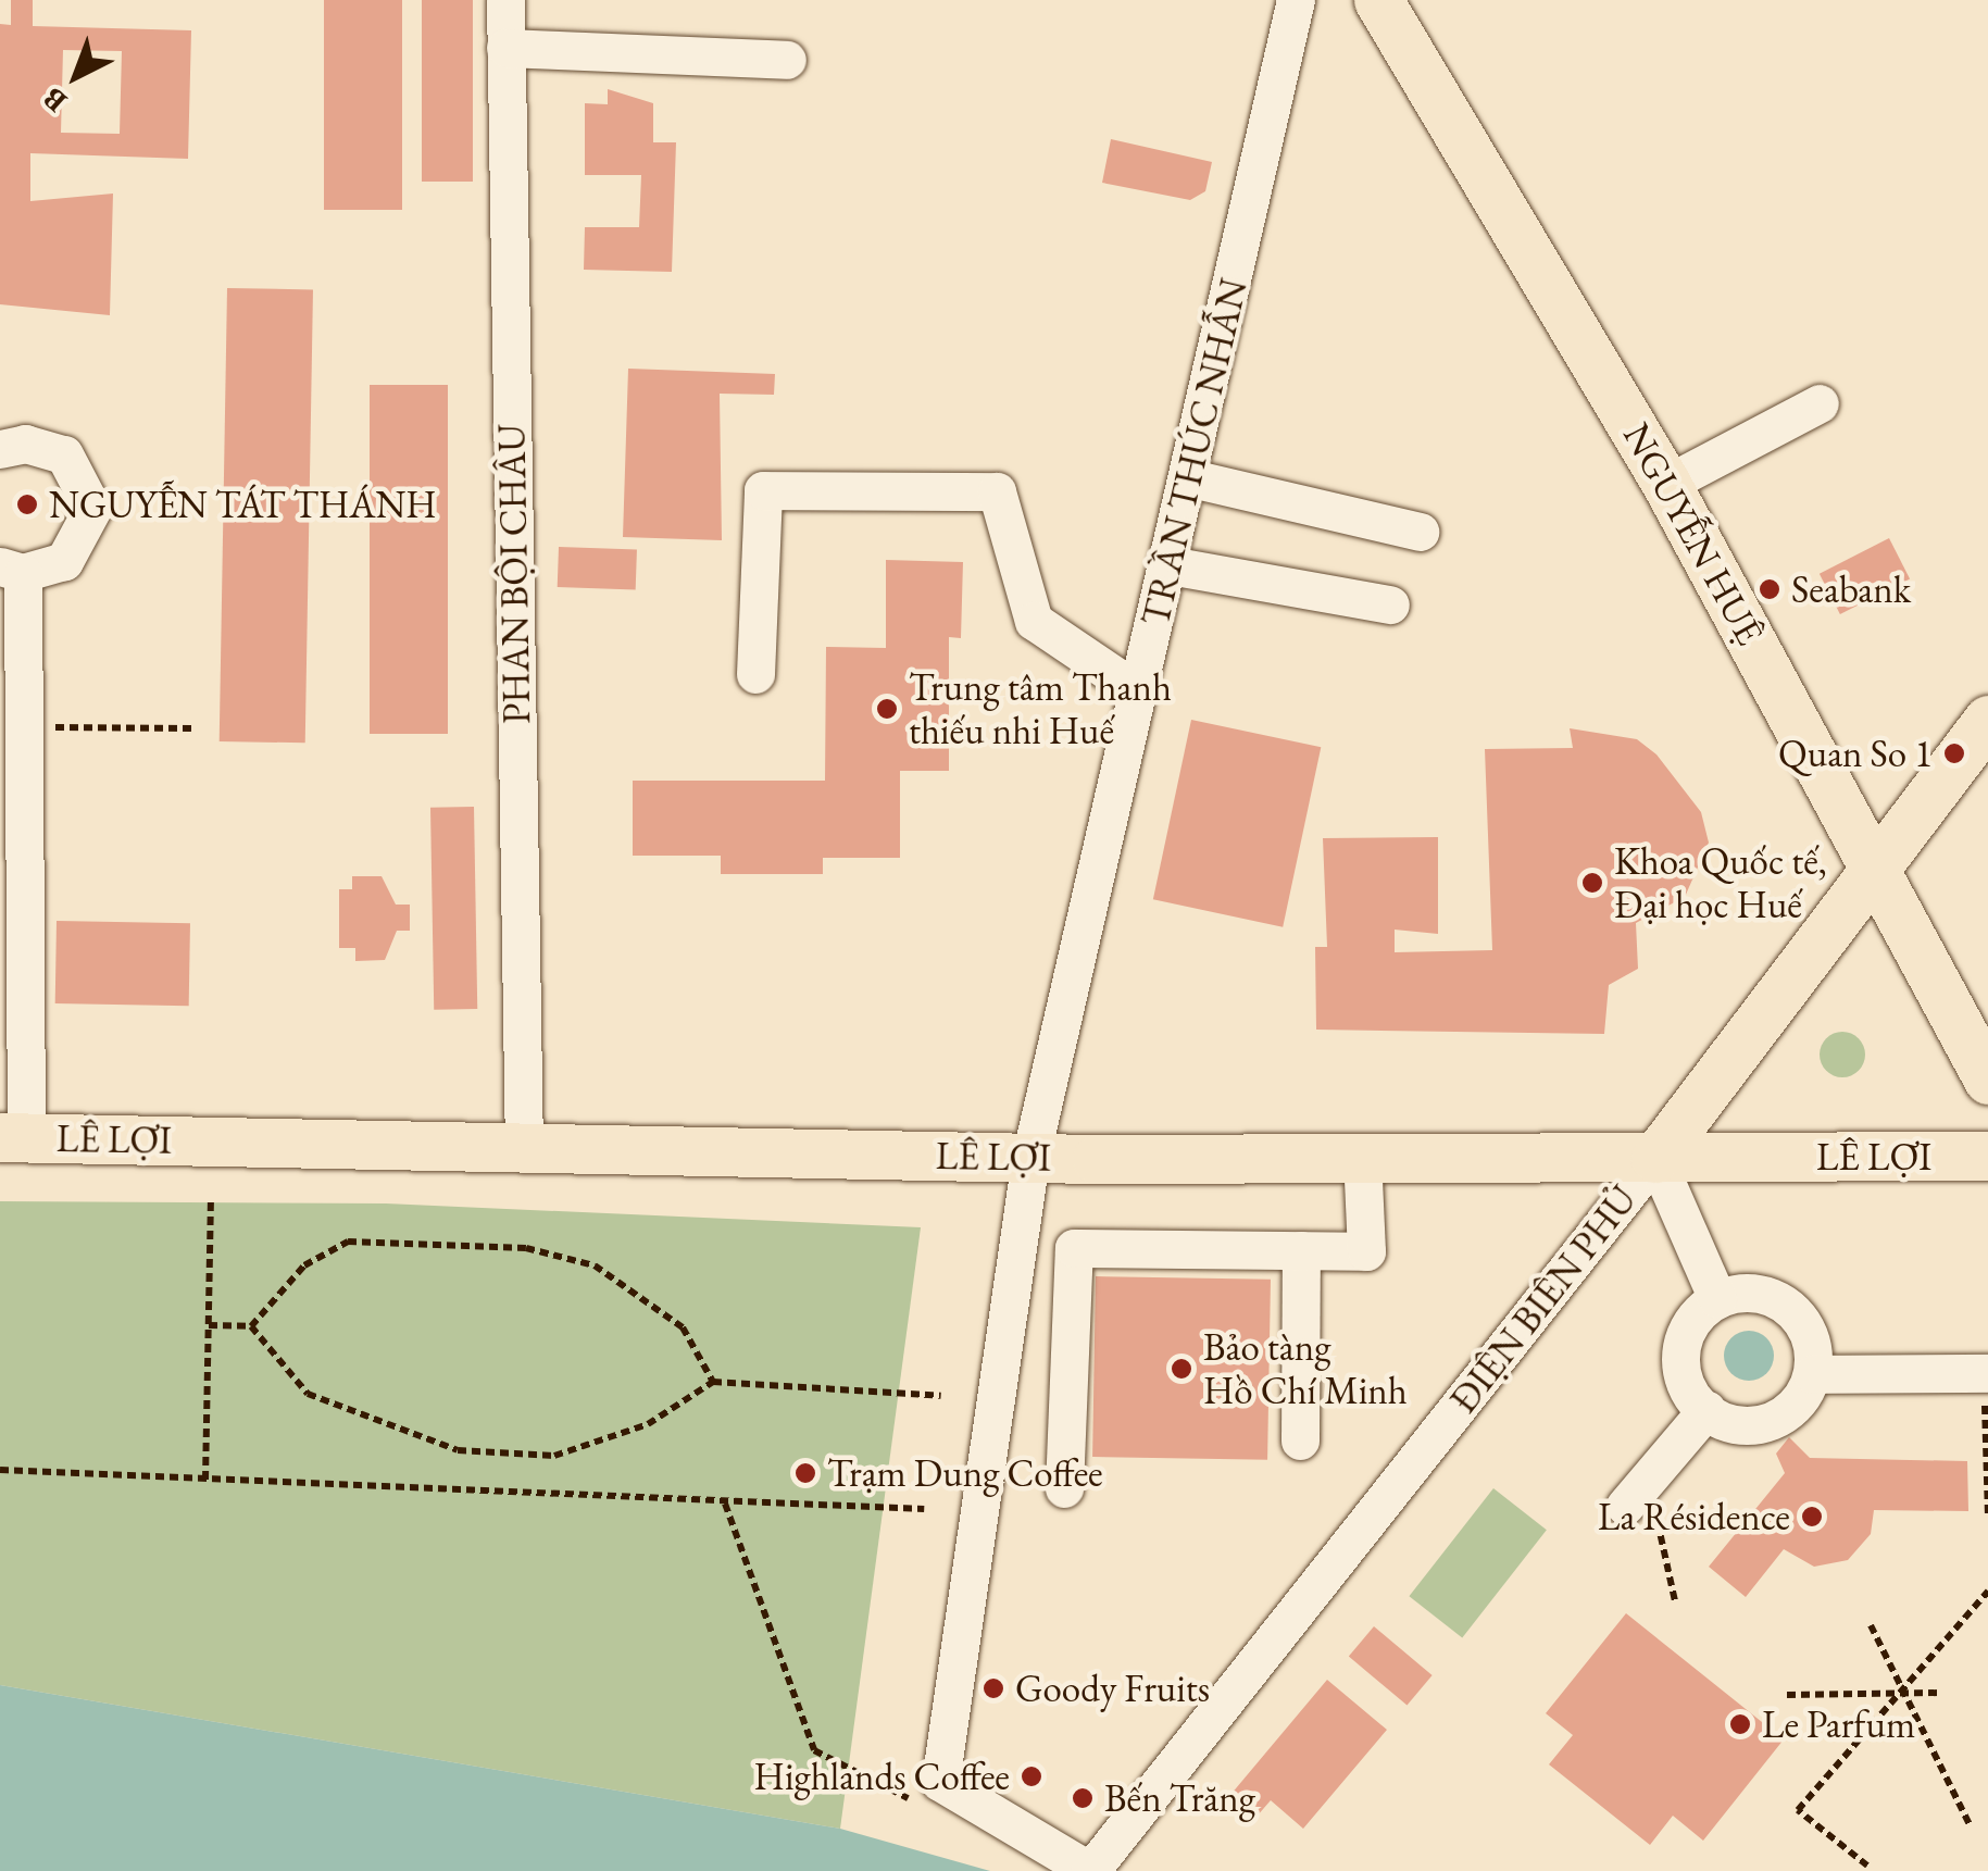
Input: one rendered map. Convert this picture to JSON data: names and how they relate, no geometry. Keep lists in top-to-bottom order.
{
  "streets": {
    "main road": ["NGUYỄN HUỆ", "LÊ LỢI", "ĐIỆN BIÊN PHỦ"],
    "street": ["TRẦN THÚC NHẪN", "PHAN BỘI CHÂU"]
  },
  "crossings": [
    ["TRẦN THÚC NHẪN", "LÊ LỢI"],
    ["TRẦN THÚC NHẪN", "ĐIỆN BIÊN PHỦ"],
    ["NGUYỄN HUỆ", "ĐIỆN BIÊN PHỦ"],
    ["PHAN BỘI CHÂU", "LÊ LỢI"],
    ["LÊ LỢI", "ĐIỆN BIÊN PHỦ"]
  ],
  "places": [
    "NGUYỄN TÁT THÁNH",
    "Seabank",
    "Trung tâm Thanh thiếu nhi Huế",
    "Quan So 1",
    "Khoa Quốc tế, Đại học Huế",
    "Bảo tàng Hồ Chí Minh",
    "Trạm Dung Coffee",
    "La Résidence",
    "Goody Fruits",
    "Le Parfum",
    "Highlands Coffee",
    "Bến Trăng"
  ],
  "north": "bottom left"
}
